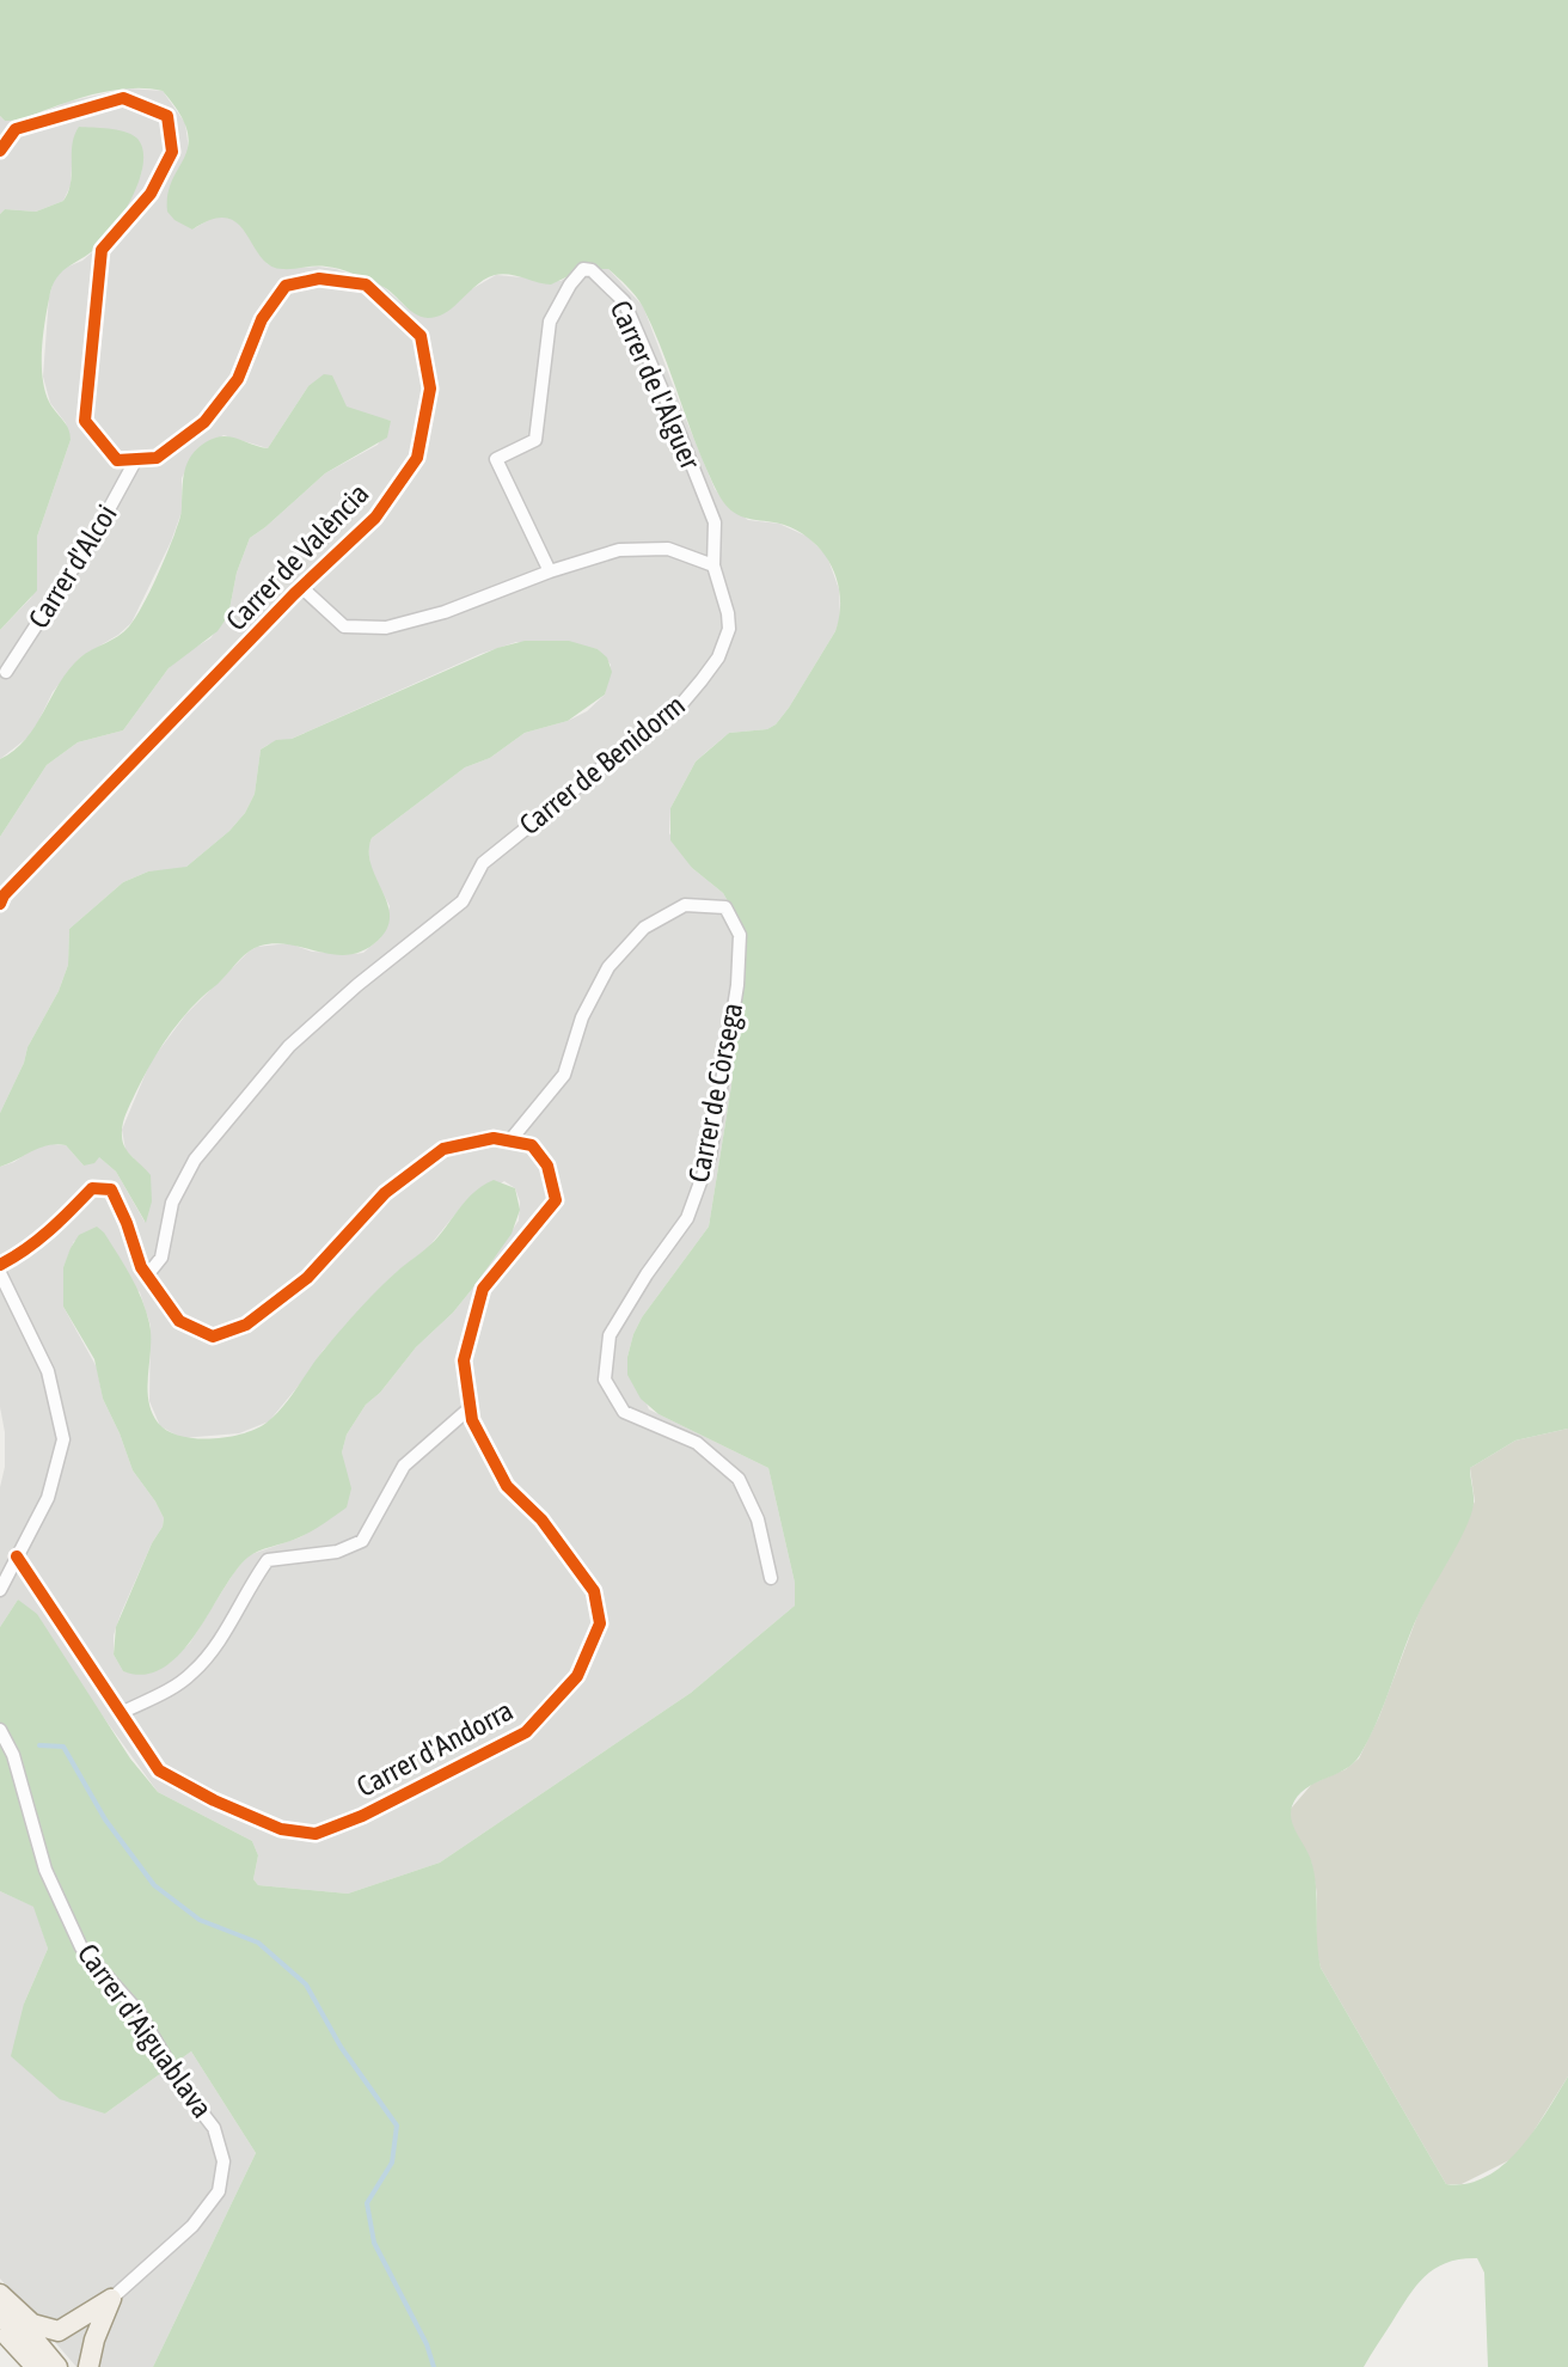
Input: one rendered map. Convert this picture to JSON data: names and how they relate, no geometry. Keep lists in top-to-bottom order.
{
  "streets": {
    "street": [
      "Carrer de l'Alguer",
      "Carrer de València",
      "Carrer d'Alcoi",
      "Carrer de Benidorm",
      "Carrer de Còrsega",
      "Carrer d'Andorra",
      "Carrer d'Aiguablava"
    ]
  },
  "crossings": [
    ["Carrer de l'Alguer", "Carrer de Benidorm"],
    ["Carrer de València", "Carrer d'Alcoi"],
    ["Carrer de Còrsega", "Carrer d'Andorra"]
  ]
}
